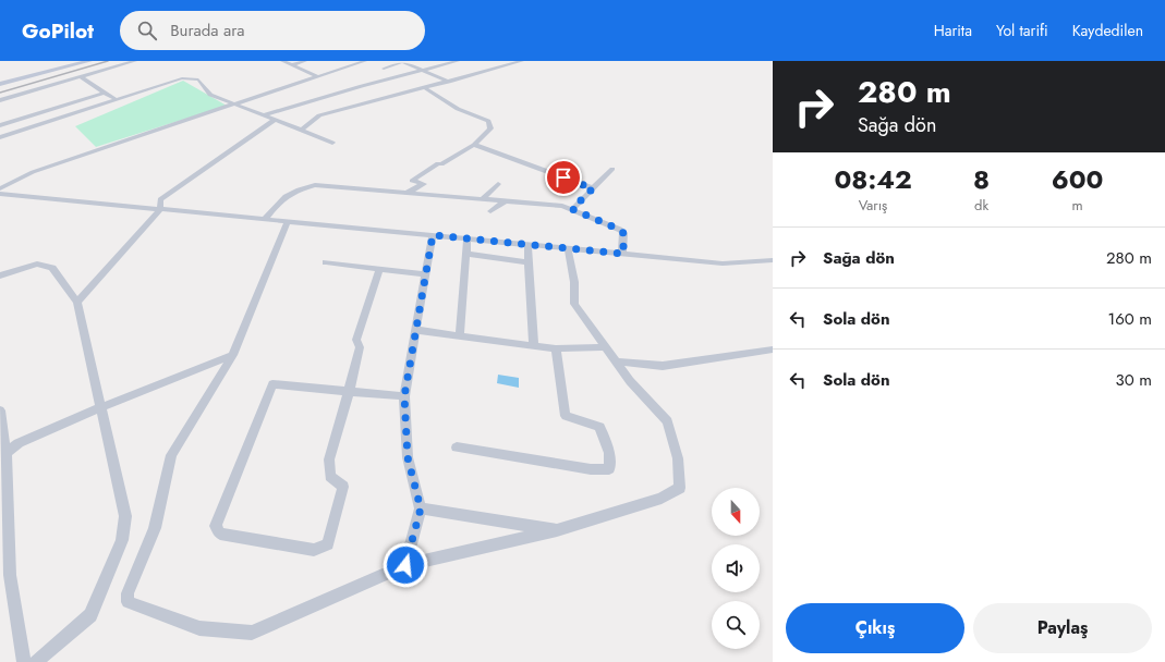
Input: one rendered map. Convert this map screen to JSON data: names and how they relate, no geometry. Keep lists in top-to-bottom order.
{
  "north": "bottom",
  "page": {
    "header": "GoPilot",
    "search": "Burada ara",
    "nav": ["Harita", "Yol tarifi", "Kaydedilen"],
    "turn": ["280 m", "Sağa dön"],
    "eta": [
      "08:42",
      "Varış",
      "8",
      "dk",
      "600",
      "m"
    ],
    "list": [
      {
        "name": "Sağa dön",
        "value": "280 m"
      },
      {
        "name": "Sola dön",
        "value": "160 m"
      },
      {
        "name": "Sola dön",
        "value": "30 m"
      }
    ],
    "buttons": ["Çıkış", "Paylaş"]
  }
}
